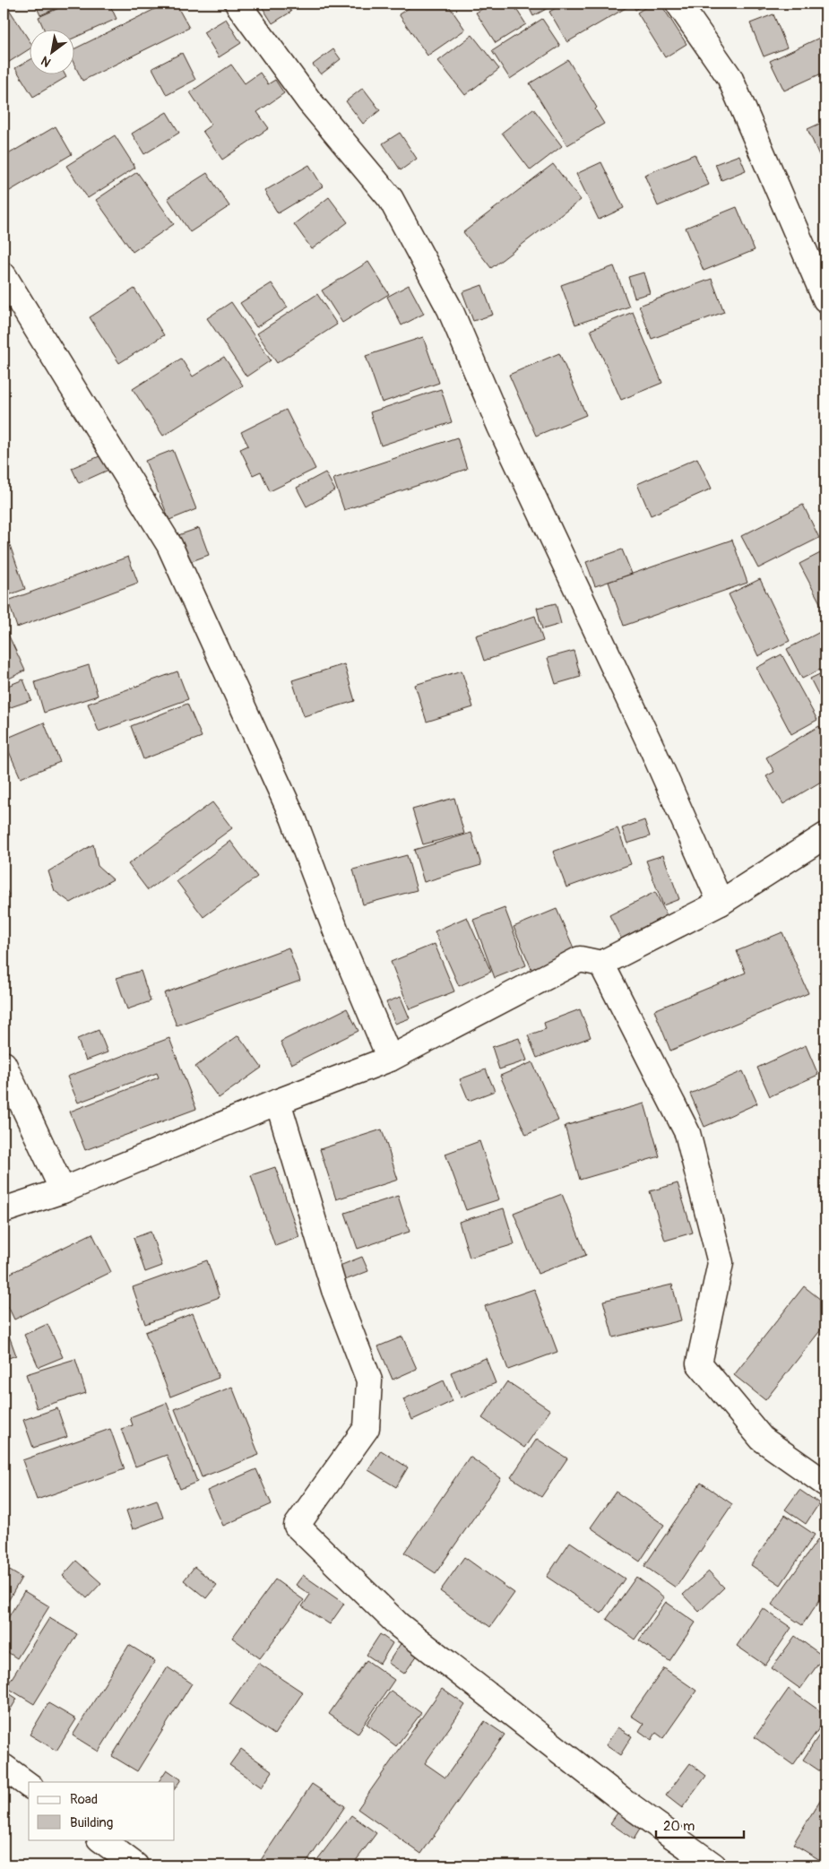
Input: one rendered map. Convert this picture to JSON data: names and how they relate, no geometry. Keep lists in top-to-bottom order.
{
  "legend": ["Road", "Building"],
  "scale_bar": "20 m",
  "north": "bottom left"
}
